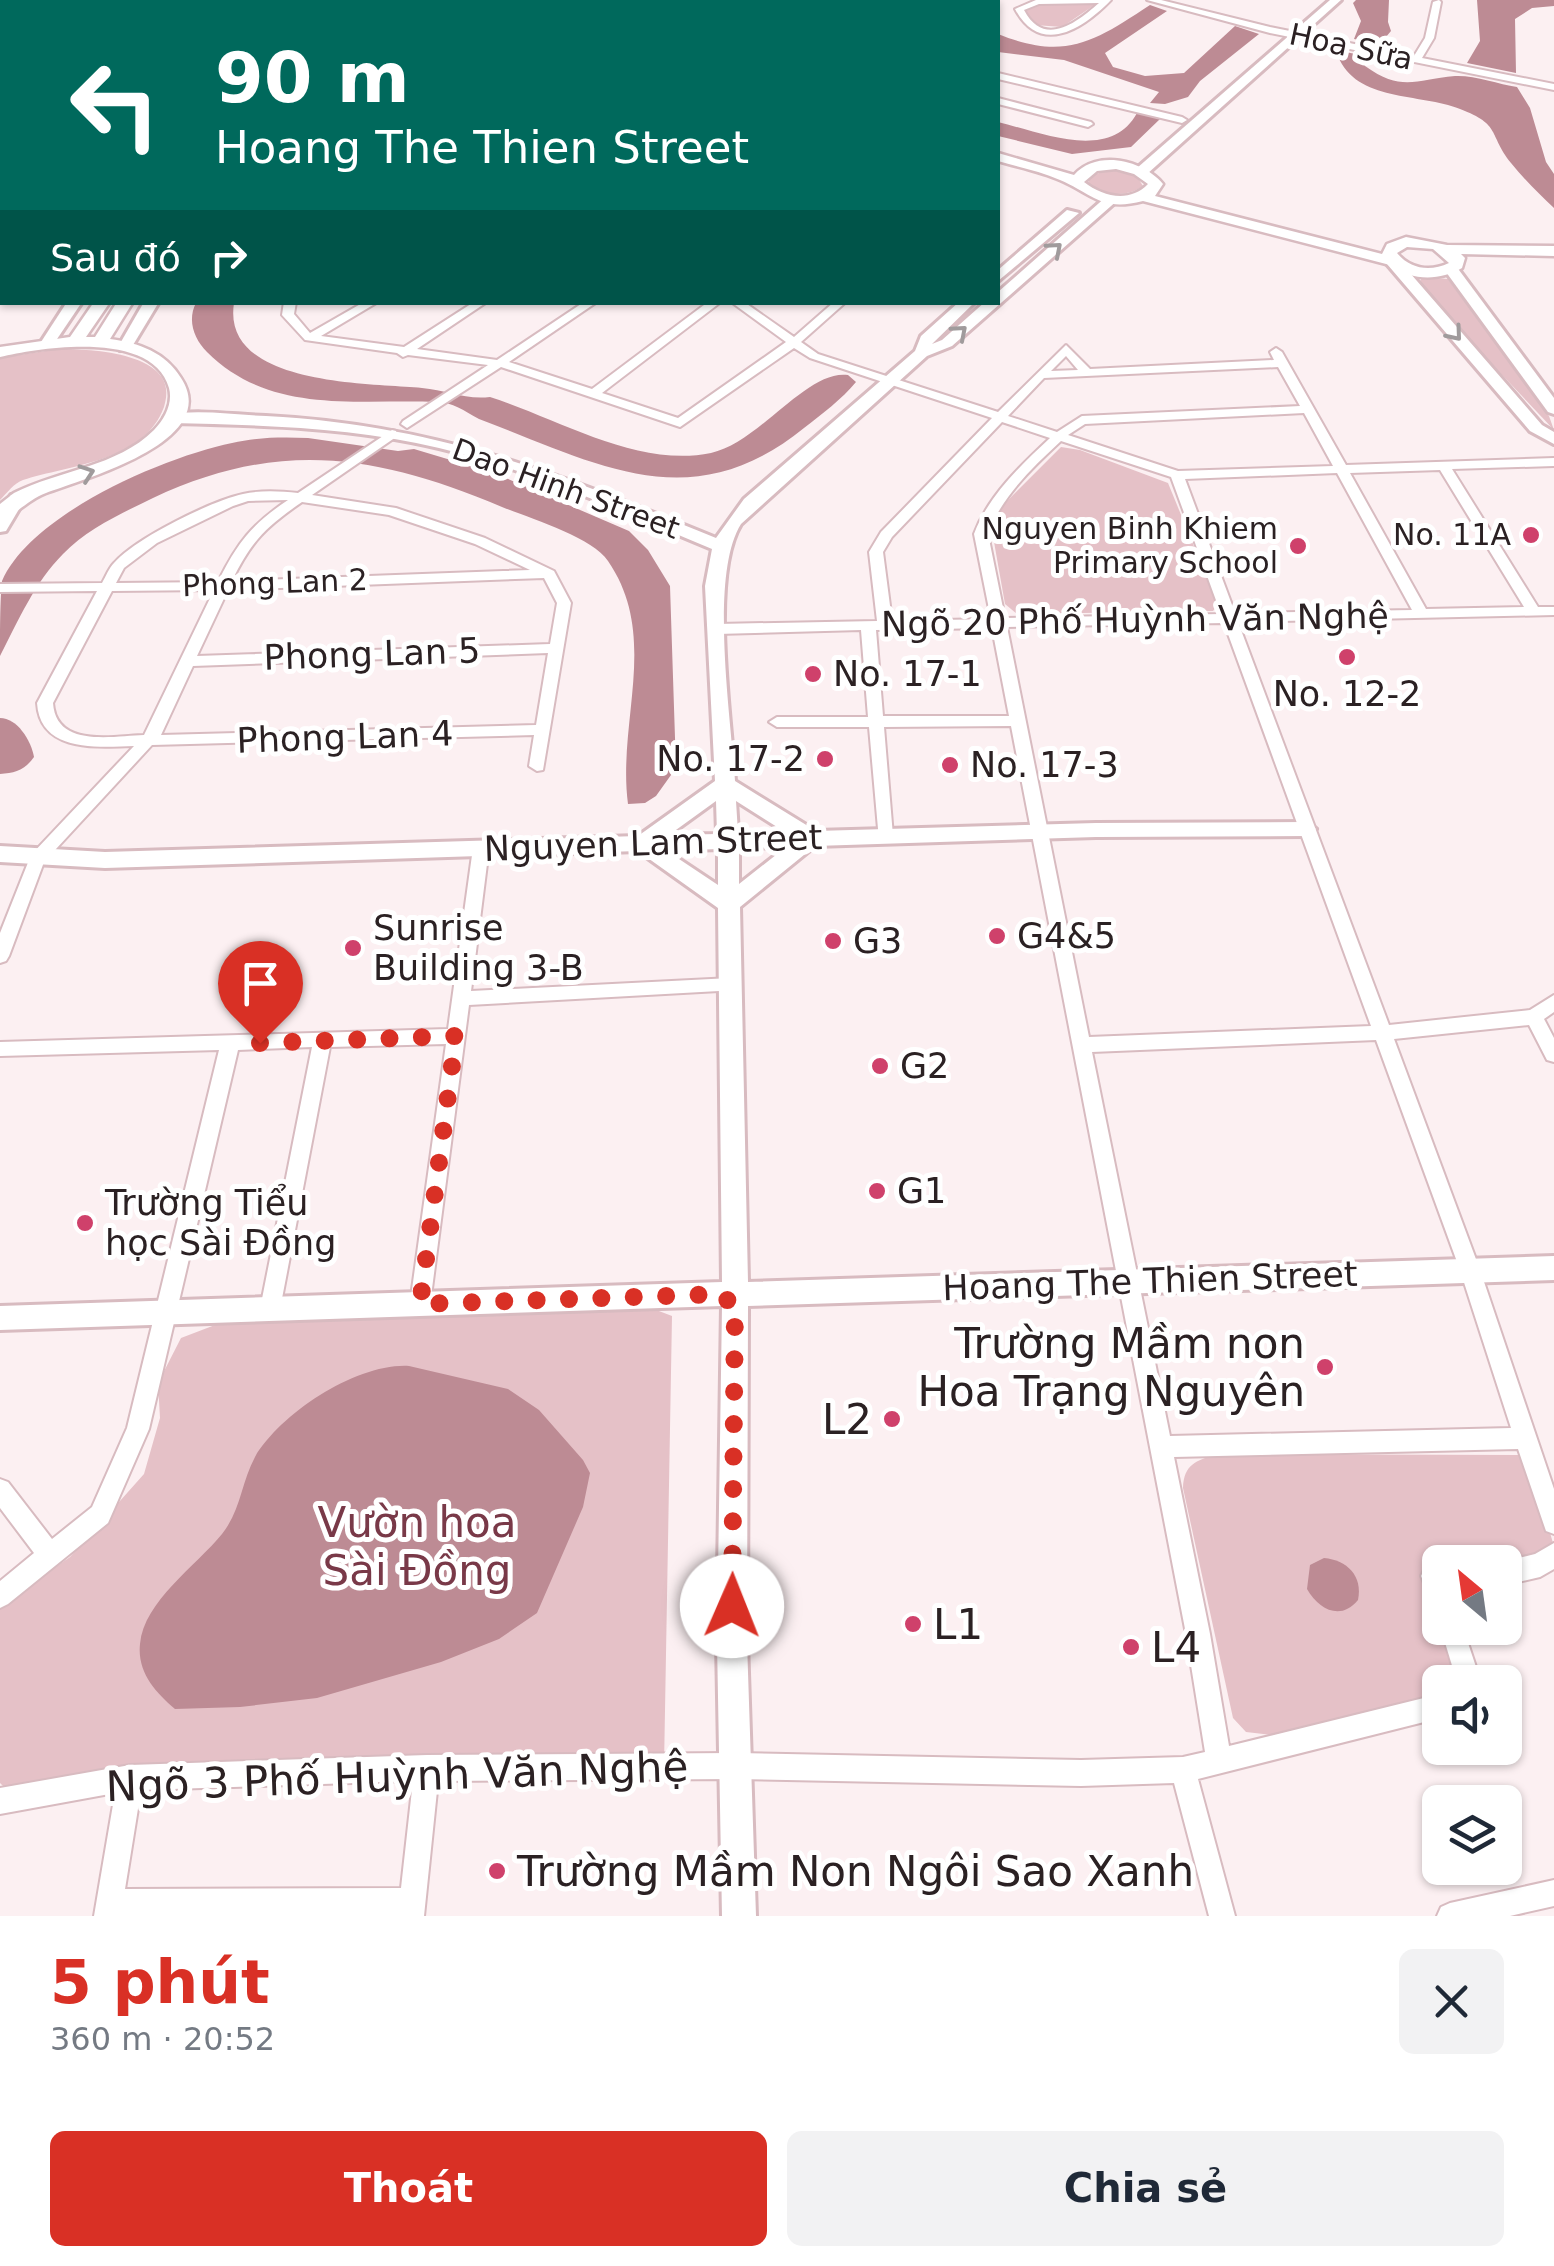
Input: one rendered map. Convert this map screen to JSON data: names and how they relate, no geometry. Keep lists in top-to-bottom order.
{
  "streets": {
    "street": [
      "Hoa Sữa",
      "Dao Hinh Street",
      "Phong Lan 2",
      "Ngõ 20 Phố Huỳnh Văn Nghệ",
      "Phong Lan 5",
      "Phong Lan 4",
      "Nguyen Lam Street",
      "Hoang The Thien Street",
      "Ngõ 3 Phố Huỳnh Văn Nghệ"
    ]
  },
  "crossings": [
    ["Phong Lan 2", "Phong Lan 4"]
  ],
  "parks": ["Vườn hoa Sài Đồng"],
  "places": [
    "No. 11A",
    "Nguyen Binh Khiem Primary School",
    "No. 12-2",
    "No. 17-1",
    "No. 17-2",
    "No. 17-3",
    "G4&5",
    "G3",
    "Sunrise Building 3-B",
    "G2",
    "G1",
    "Trường Tiểu học Sài Đồng",
    "Trường Mầm non Hoa Trạng Nguyên",
    "L2",
    "L1",
    "L4",
    "Trường Mầm Non Ngôi Sao Xanh"
  ],
  "north": "top left",
  "page": {
    "turn": ["90 m", "Hoang The Thien Street"],
    "then": "Sau đó",
    "heading": ["5 phút", "360 m · 20:52"],
    "buttons": ["Thoát", "Chia sẻ"]
  }
}
